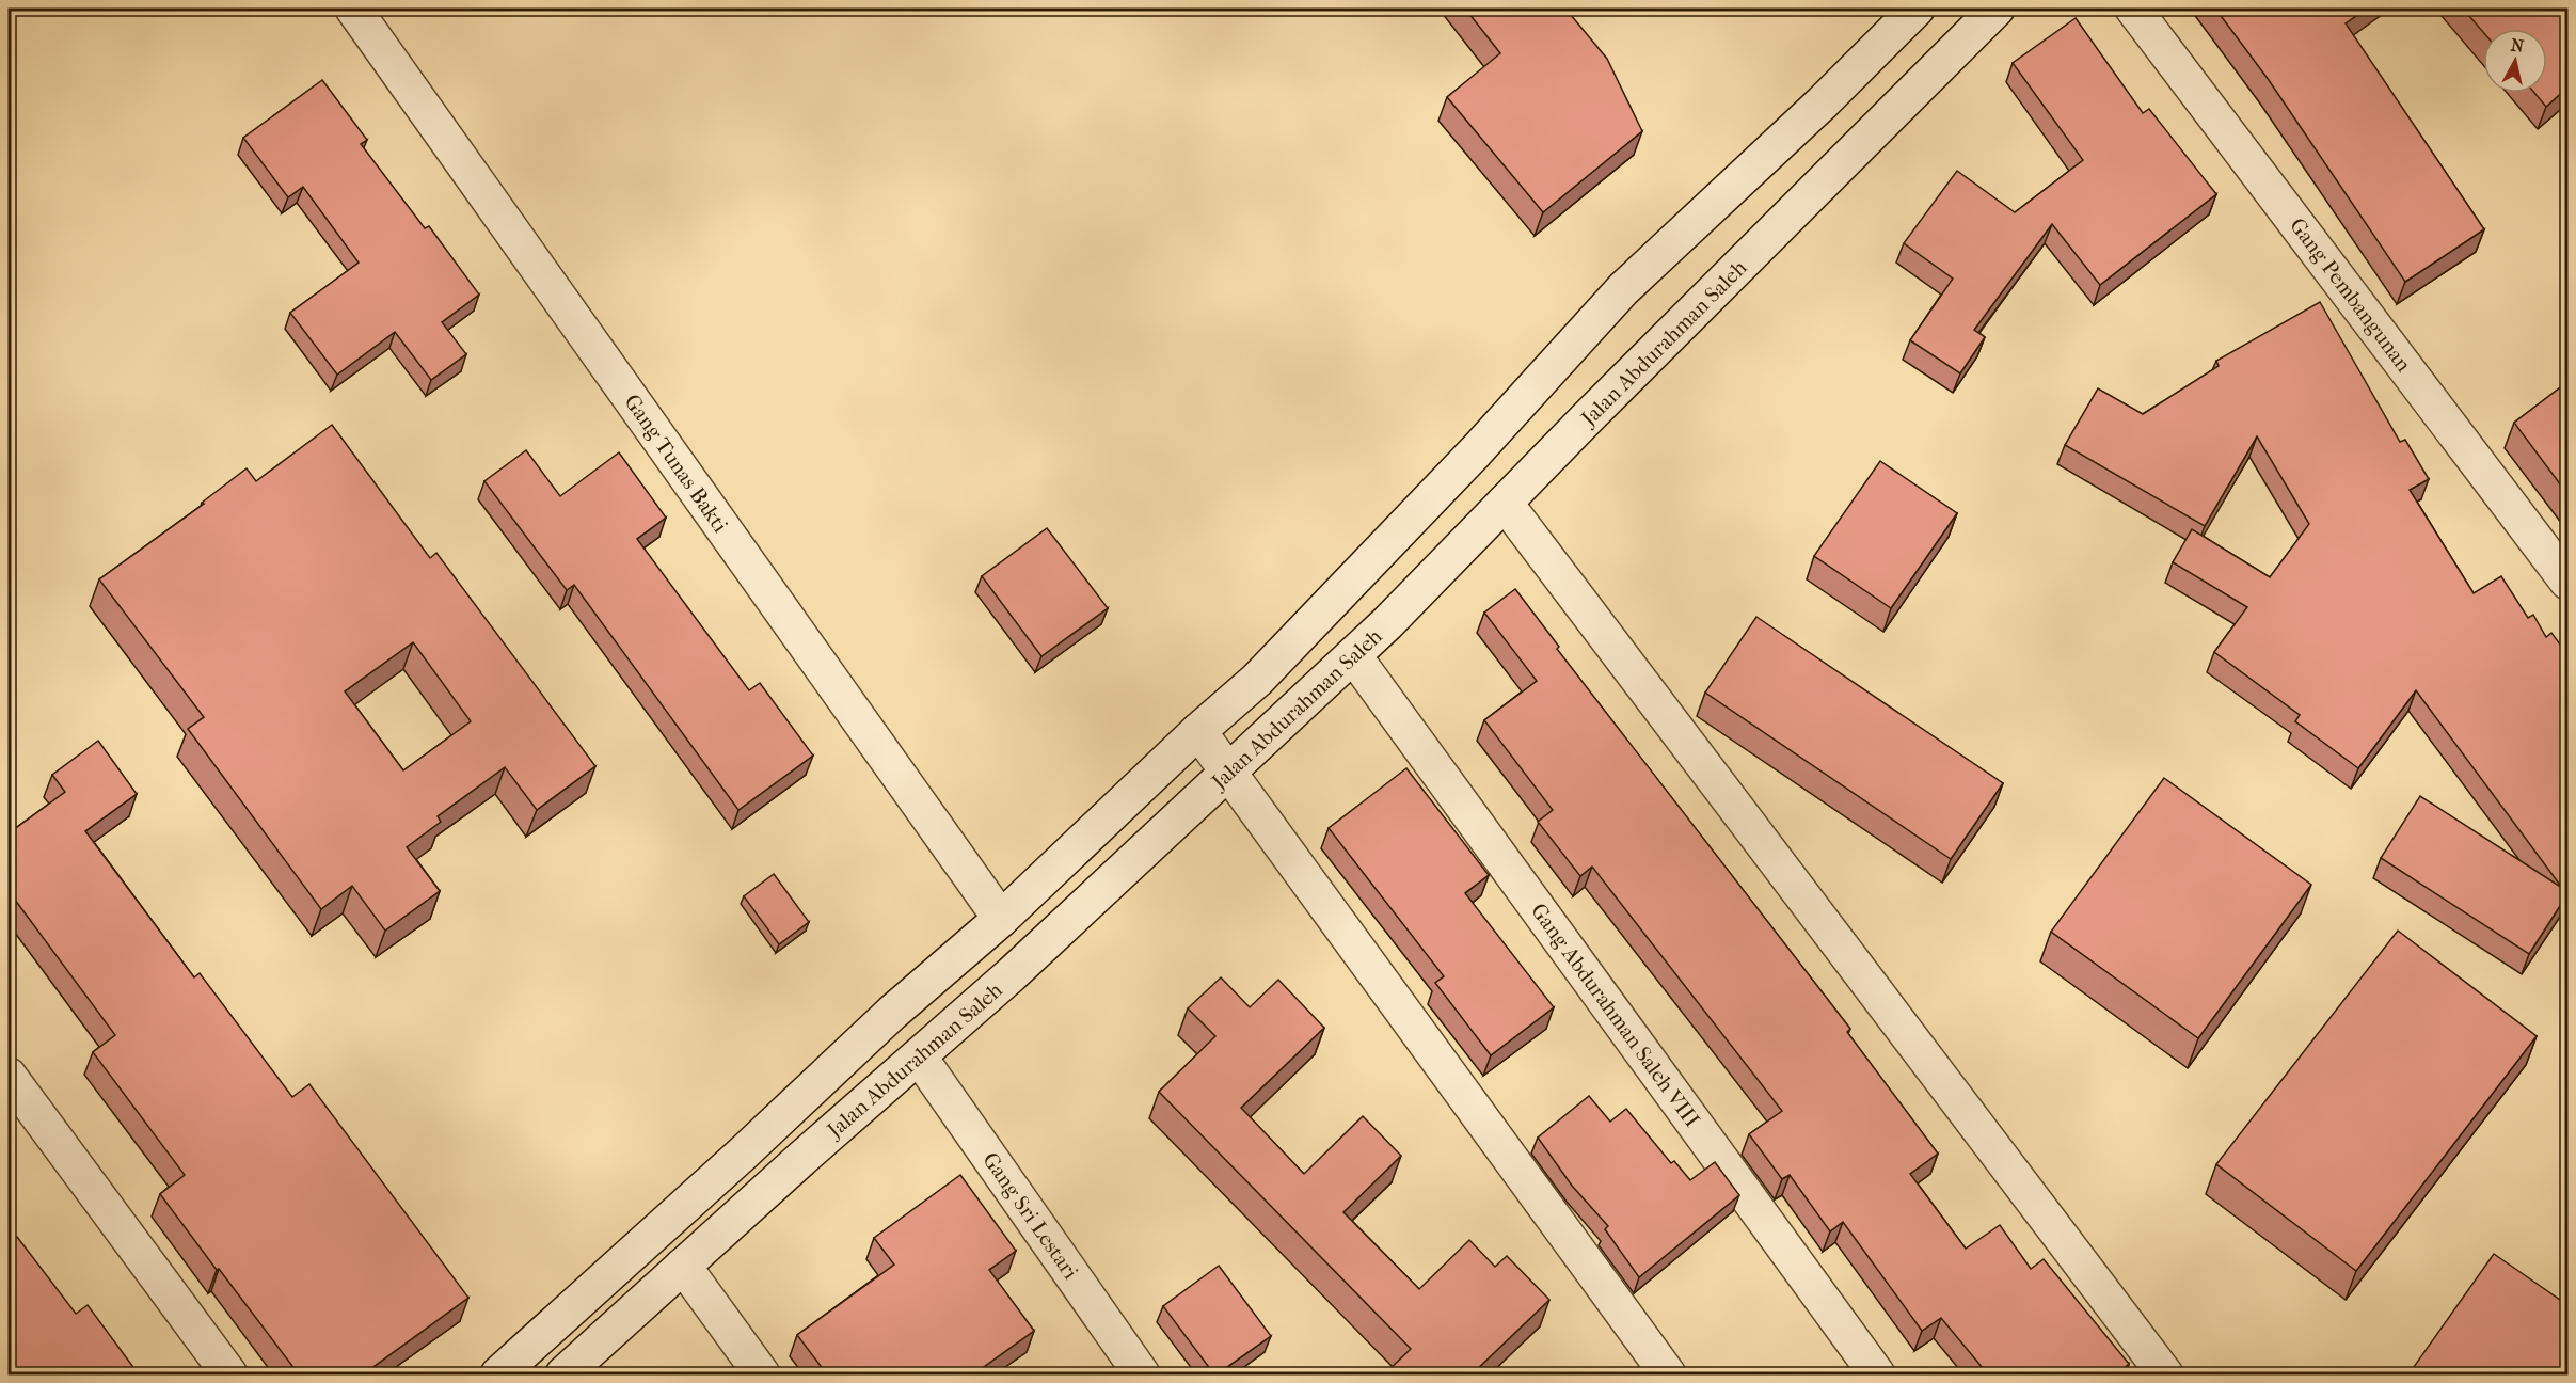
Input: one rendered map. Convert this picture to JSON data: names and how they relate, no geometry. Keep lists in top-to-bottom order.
{
  "streets": {
    "street": [
      "Gang Pembangunan",
      "Jalan Abdurahman Saleh",
      "Gang Tunas Bakti",
      "Gang Abdurahman Saleh VIII",
      "Gang Sri Lestari"
    ]
  },
  "crossings": [
    ["Jalan Abdurahman Saleh", "Gang Abdurahman Saleh VIII"],
    ["Jalan Abdurahman Saleh", "Gang Sri Lestari"]
  ],
  "north": "top"
}
